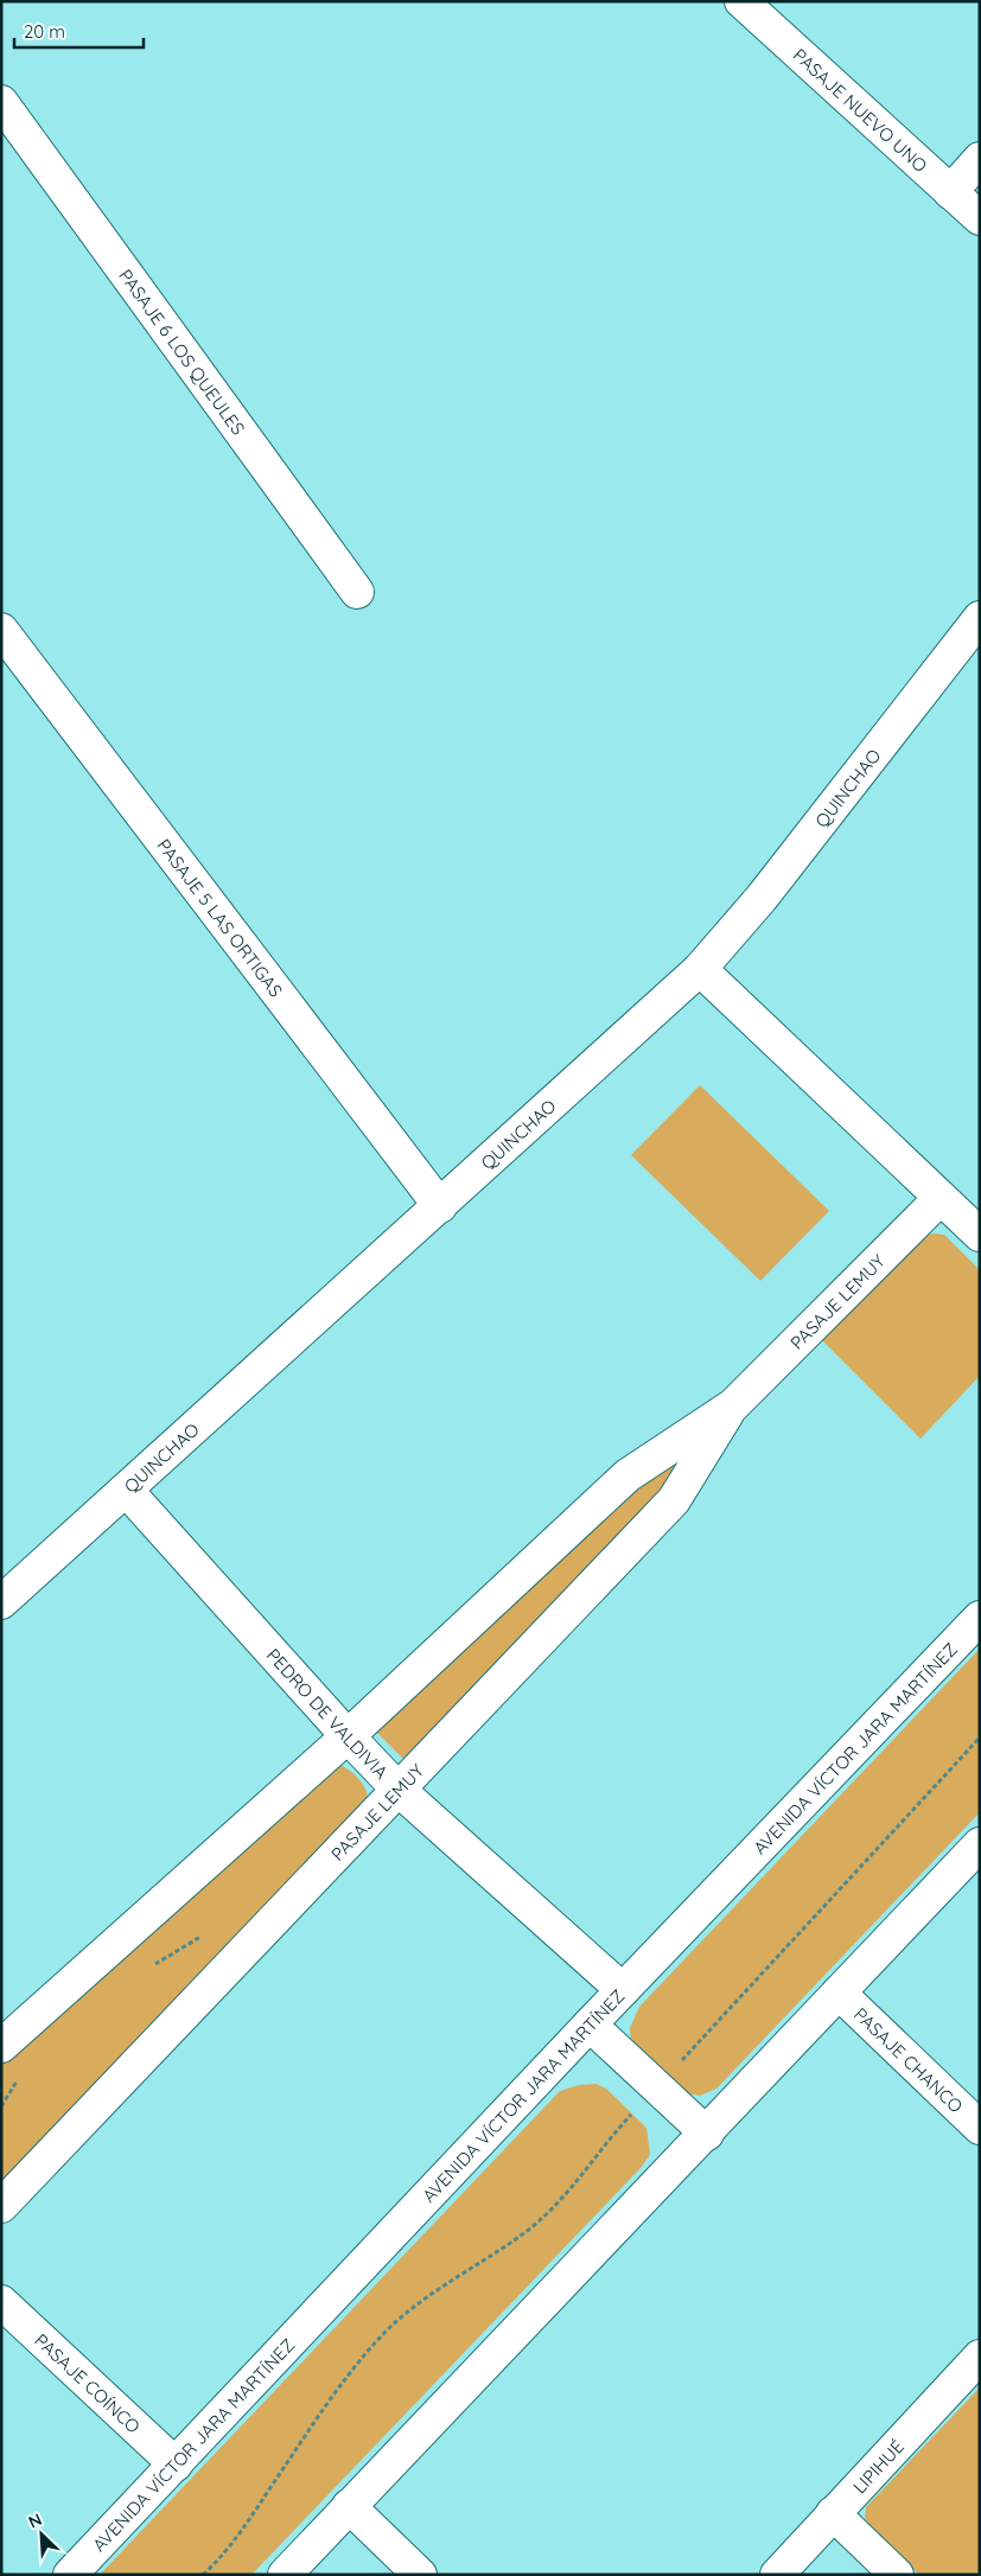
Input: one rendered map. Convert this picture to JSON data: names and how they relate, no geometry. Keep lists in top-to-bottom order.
{
  "streets": {
    "street": [
      "PASAJE NUEVO UNO",
      "PASAJE 6 LOS QUEULES",
      "QUINCHAO",
      "PASAJE 5 LAS ORTIGAS",
      "PASAJE LEMUY",
      "PEDRO DE VALDIVIA",
      "AVENIDA VÍCTOR JARA MARTÍNEZ",
      "PASAJE CHANCO",
      "PASAJE COÍNCO",
      "LIPIHUÉ"
    ]
  },
  "crossings": [
    ["QUINCHAO", "PASAJE 5 LAS ORTIGAS"],
    ["QUINCHAO", "PEDRO DE VALDIVIA"],
    ["PASAJE LEMUY", "PEDRO DE VALDIVIA"],
    ["PEDRO DE VALDIVIA", "AVENIDA VÍCTOR JARA MARTÍNEZ"],
    ["AVENIDA VÍCTOR JARA MARTÍNEZ", "PASAJE COÍNCO"]
  ],
  "scale_bar": "20 m",
  "north": "top left"
}
